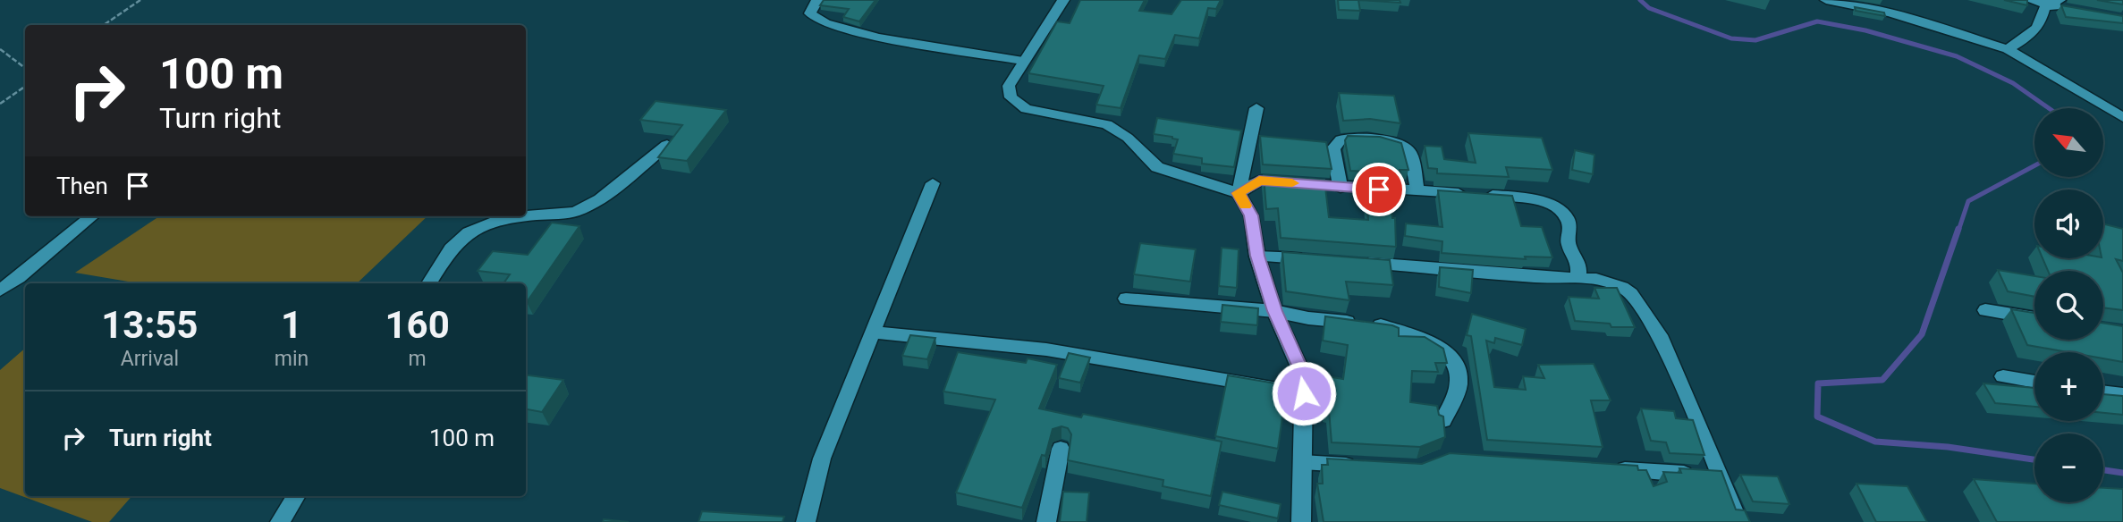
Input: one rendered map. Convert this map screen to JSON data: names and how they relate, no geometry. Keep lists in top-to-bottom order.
{
  "north": "top left",
  "page": {
    "turn": ["100 m", "Turn right"],
    "map_buttons": ["+", "−"],
    "then": "Then",
    "eta": [
      "13:55",
      "Arrival",
      "1",
      "min",
      "160",
      "m"
    ],
    "list": [
      {
        "name": "Turn right",
        "value": "100 m"
      }
    ]
  }
}
